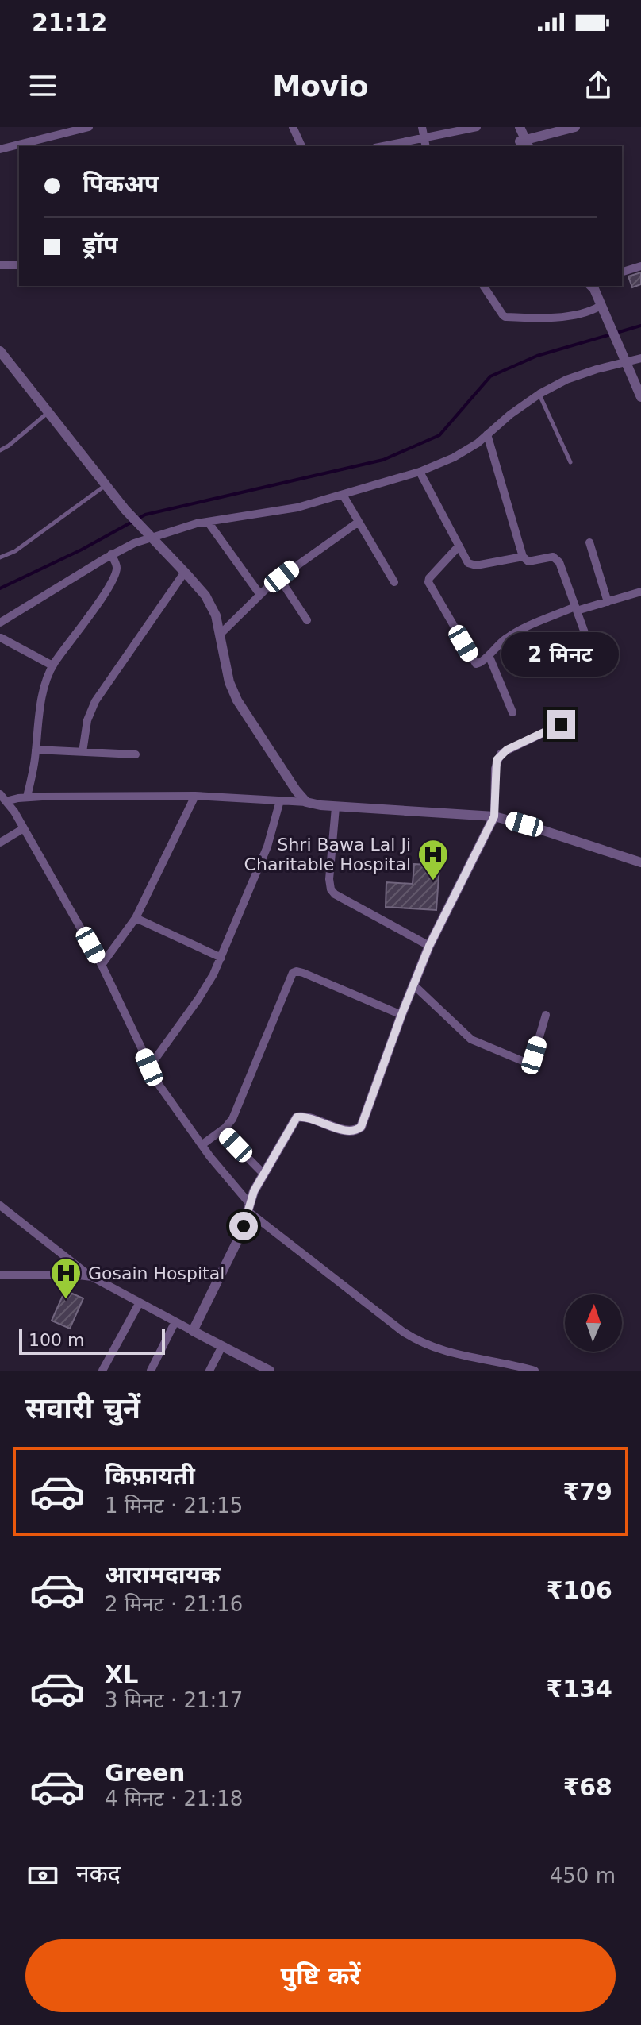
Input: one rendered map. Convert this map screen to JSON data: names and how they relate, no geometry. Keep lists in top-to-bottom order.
{
  "places": {
    "hospital": ["Shri Bawa Lal Ji Charitable Hospital", "Gosain Hospital"]
  },
  "scale_bar": "100 m",
  "north": "top",
  "page": {
    "status": "21:12",
    "header": "Movio",
    "banner": ["पिकअप", "ड्रॉप"],
    "bubble": "2 मिनट",
    "scale": "100 m",
    "heading": "सवारी चुनें",
    "list": [
      {
        "name": "किफ़ायती",
        "note": "1 मिनट · 21:15",
        "value": "₹79"
      },
      {
        "name": "आरामदायक",
        "note": "2 मिनट · 21:16",
        "value": "₹106"
      },
      {
        "name": "XL",
        "note": "3 मिनट · 21:17",
        "value": "₹134"
      },
      {
        "name": "Green",
        "note": "4 मिनट · 21:18",
        "value": "₹68"
      }
    ],
    "pay": ["नकद", "450 m"],
    "buttons": "पुष्टि करें"
  }
}
